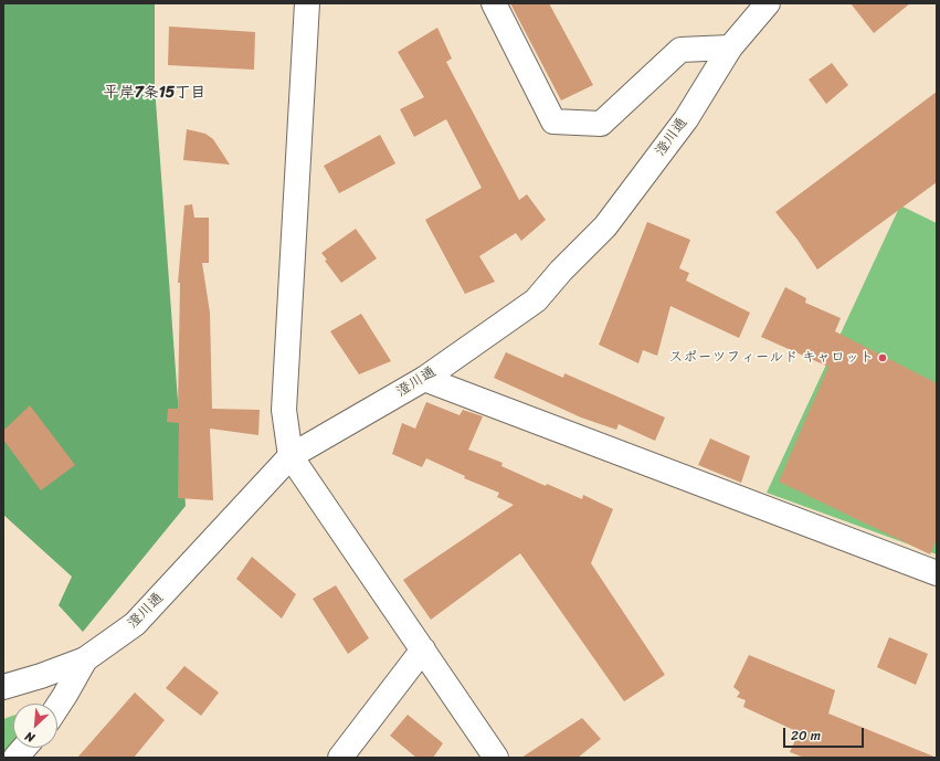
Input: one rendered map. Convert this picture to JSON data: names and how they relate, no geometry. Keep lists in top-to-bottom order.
{
  "streets": {
    "street": ["澄川通"]
  },
  "districts": ["平岸7条15丁目"],
  "places": ["スポーツフィールド キャロット"],
  "scale_bar": "20 m",
  "north": "bottom left"
}
